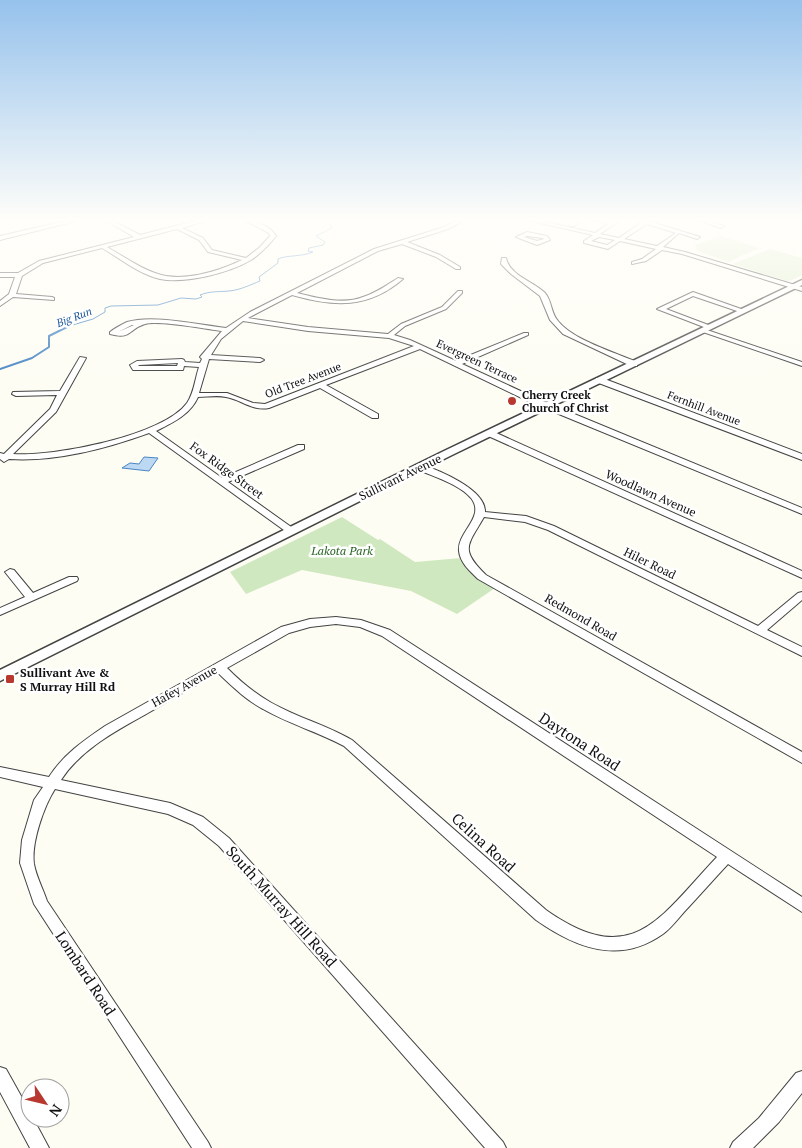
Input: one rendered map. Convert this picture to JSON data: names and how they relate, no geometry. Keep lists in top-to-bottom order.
{
  "streets": {
    "street": [
      "Evergreen Terrace",
      "Old Tree Avenue",
      "Fernhill Avenue",
      "Fox Ridge Street",
      "Sullivant Avenue",
      "Woodlawn Avenue",
      "Hiler Road",
      "Redmond Road",
      "Hafey Avenue",
      "Daytona Road",
      "Celina Road",
      "South Murray Hill Road",
      "Lombard Road"
    ]
  },
  "crossings": [
    ["Evergreen Terrace", "Old Tree Avenue"],
    ["Evergreen Terrace", "Sullivant Avenue"],
    ["Fernhill Avenue", "Sullivant Avenue"],
    ["Fox Ridge Street", "Sullivant Avenue"],
    ["Sullivant Avenue", "Woodlawn Avenue"],
    ["Hiler Road", "Redmond Road"],
    ["Hafey Avenue", "Daytona Road"],
    ["Hafey Avenue", "Celina Road"],
    ["Hafey Avenue", "South Murray Hill Road"],
    ["Hafey Avenue", "Lombard Road"],
    ["Daytona Road", "Celina Road"],
    ["South Murray Hill Road", "Lombard Road"]
  ],
  "water": ["Big Run"],
  "parks": ["Lakota Park"],
  "places": {
    "other": ["Cherry Creek Church of Christ"],
    "transit": ["Sullivant Ave & S Murray Hill Rd"]
  },
  "north": "bottom right"
}
